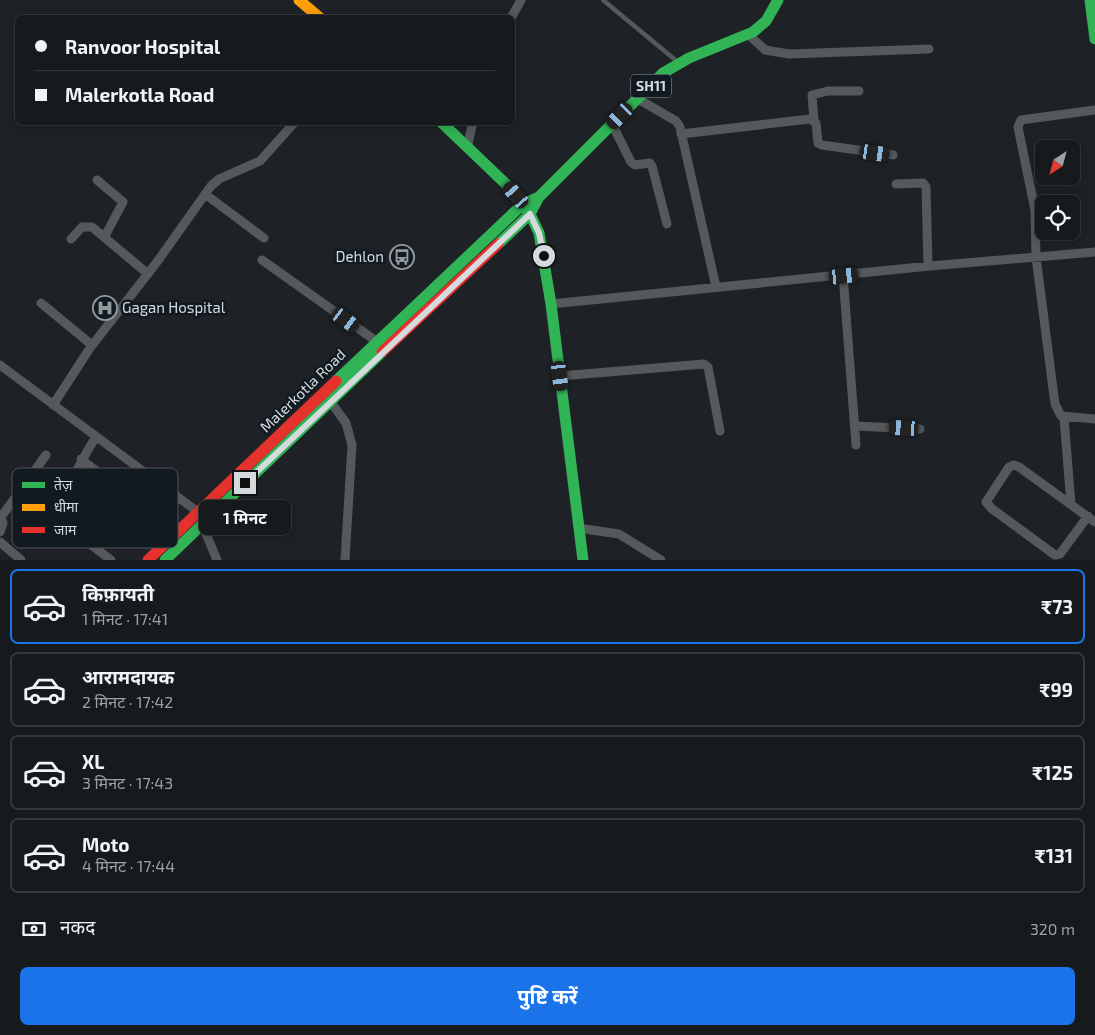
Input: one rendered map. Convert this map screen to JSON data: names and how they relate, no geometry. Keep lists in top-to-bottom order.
{
  "streets": {
    "main road": ["SH11", "Malerkotla Road"]
  },
  "crossings": [
    ["SH11", "Malerkotla Road"]
  ],
  "places": {
    "bus stop": ["Dehlon"],
    "hospital": ["Gagan Hospital"]
  },
  "legend": ["तेज़", "धीमा", "जाम"],
  "north": "bottom left",
  "page": {
    "banner": ["Ranvoor Hospital", "Malerkotla Road"],
    "bubble": "1 मिनट",
    "list": [
      {
        "name": "किफ़ायती",
        "note": "1 मिनट · 17:41",
        "value": "₹73"
      },
      {
        "name": "आरामदायक",
        "note": "2 मिनट · 17:42",
        "value": "₹99"
      },
      {
        "name": "XL",
        "note": "3 मिनट · 17:43",
        "value": "₹125"
      },
      {
        "name": "Moto",
        "note": "4 मिनट · 17:44",
        "value": "₹131"
      }
    ],
    "pay": ["नकद", "320 m"],
    "buttons": "पुष्टि करें"
  }
}
